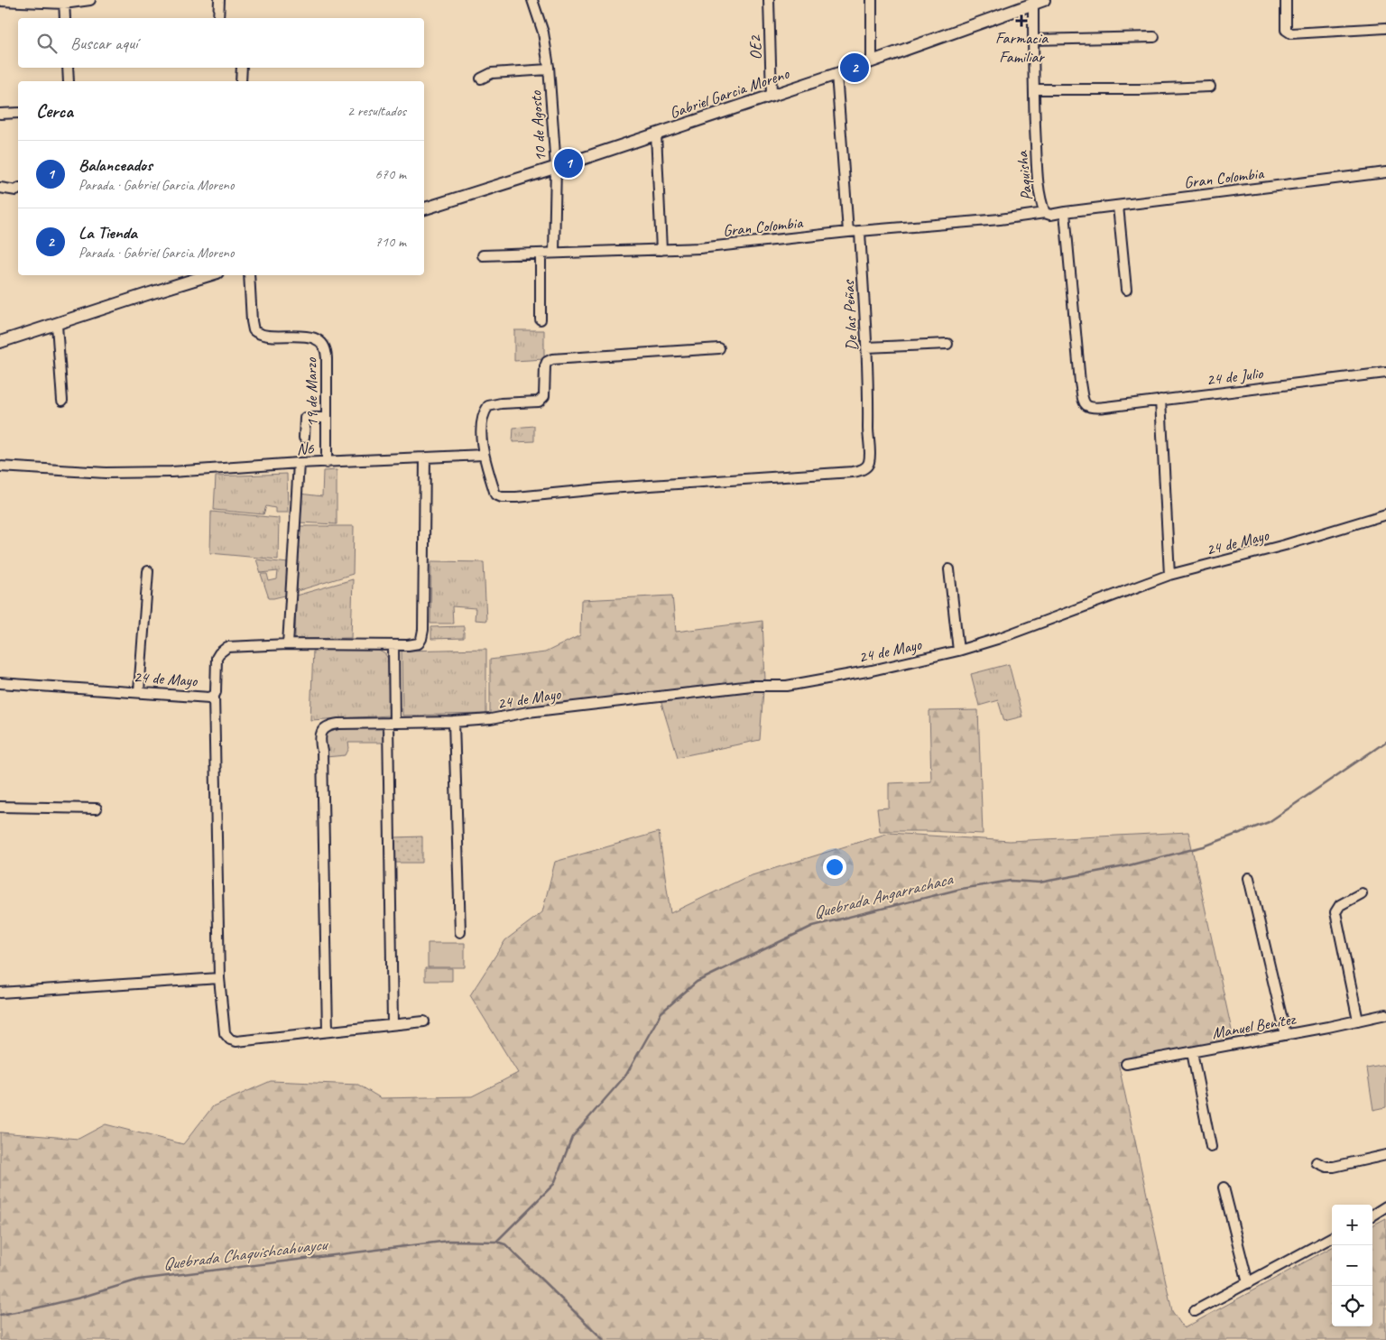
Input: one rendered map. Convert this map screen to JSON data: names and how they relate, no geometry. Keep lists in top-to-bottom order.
{
  "streets": {
    "street": [
      "OE2",
      "Gabriel Garcia Moreno",
      "10 de Agosto",
      "Paquisha",
      "Gran Colombia",
      "De las Peñas",
      "24 de Julio",
      "19 de Marzo",
      "N6",
      "24 de Mayo",
      "Manuel Benítez"
    ]
  },
  "crossings": [
    ["OE2", "Gabriel Garcia Moreno"],
    ["Gabriel Garcia Moreno", "10 de Agosto"],
    ["Gabriel Garcia Moreno", "Paquisha"],
    ["10 de Agosto", "Gran Colombia"],
    ["Paquisha", "Gran Colombia"],
    ["Paquisha", "24 de Julio"],
    ["Gran Colombia", "De las Peñas"],
    ["Gran Colombia", "24 de Julio"],
    ["De las Peñas", "N6"],
    ["19 de Marzo", "N6"]
  ],
  "water": ["Quebrada Angarrachaca", "Quebrada Chaquishcahuaycu"],
  "places": {
    "health": ["Farmacia Familiar"]
  },
  "page": {
    "search": "Buscar aquí",
    "pins": ["2", "1"],
    "heading": ["Cerca", "2 resultados"],
    "list": [
      {
        "mark": "1",
        "name": "Balanceados",
        "note": "Parada · Gabriel Garcia Moreno",
        "value": "670 m"
      },
      {
        "mark": "2",
        "name": "La Tienda",
        "note": "Parada · Gabriel Garcia Moreno",
        "value": "710 m"
      }
    ],
    "map_buttons": ["+", "−"]
  }
}
